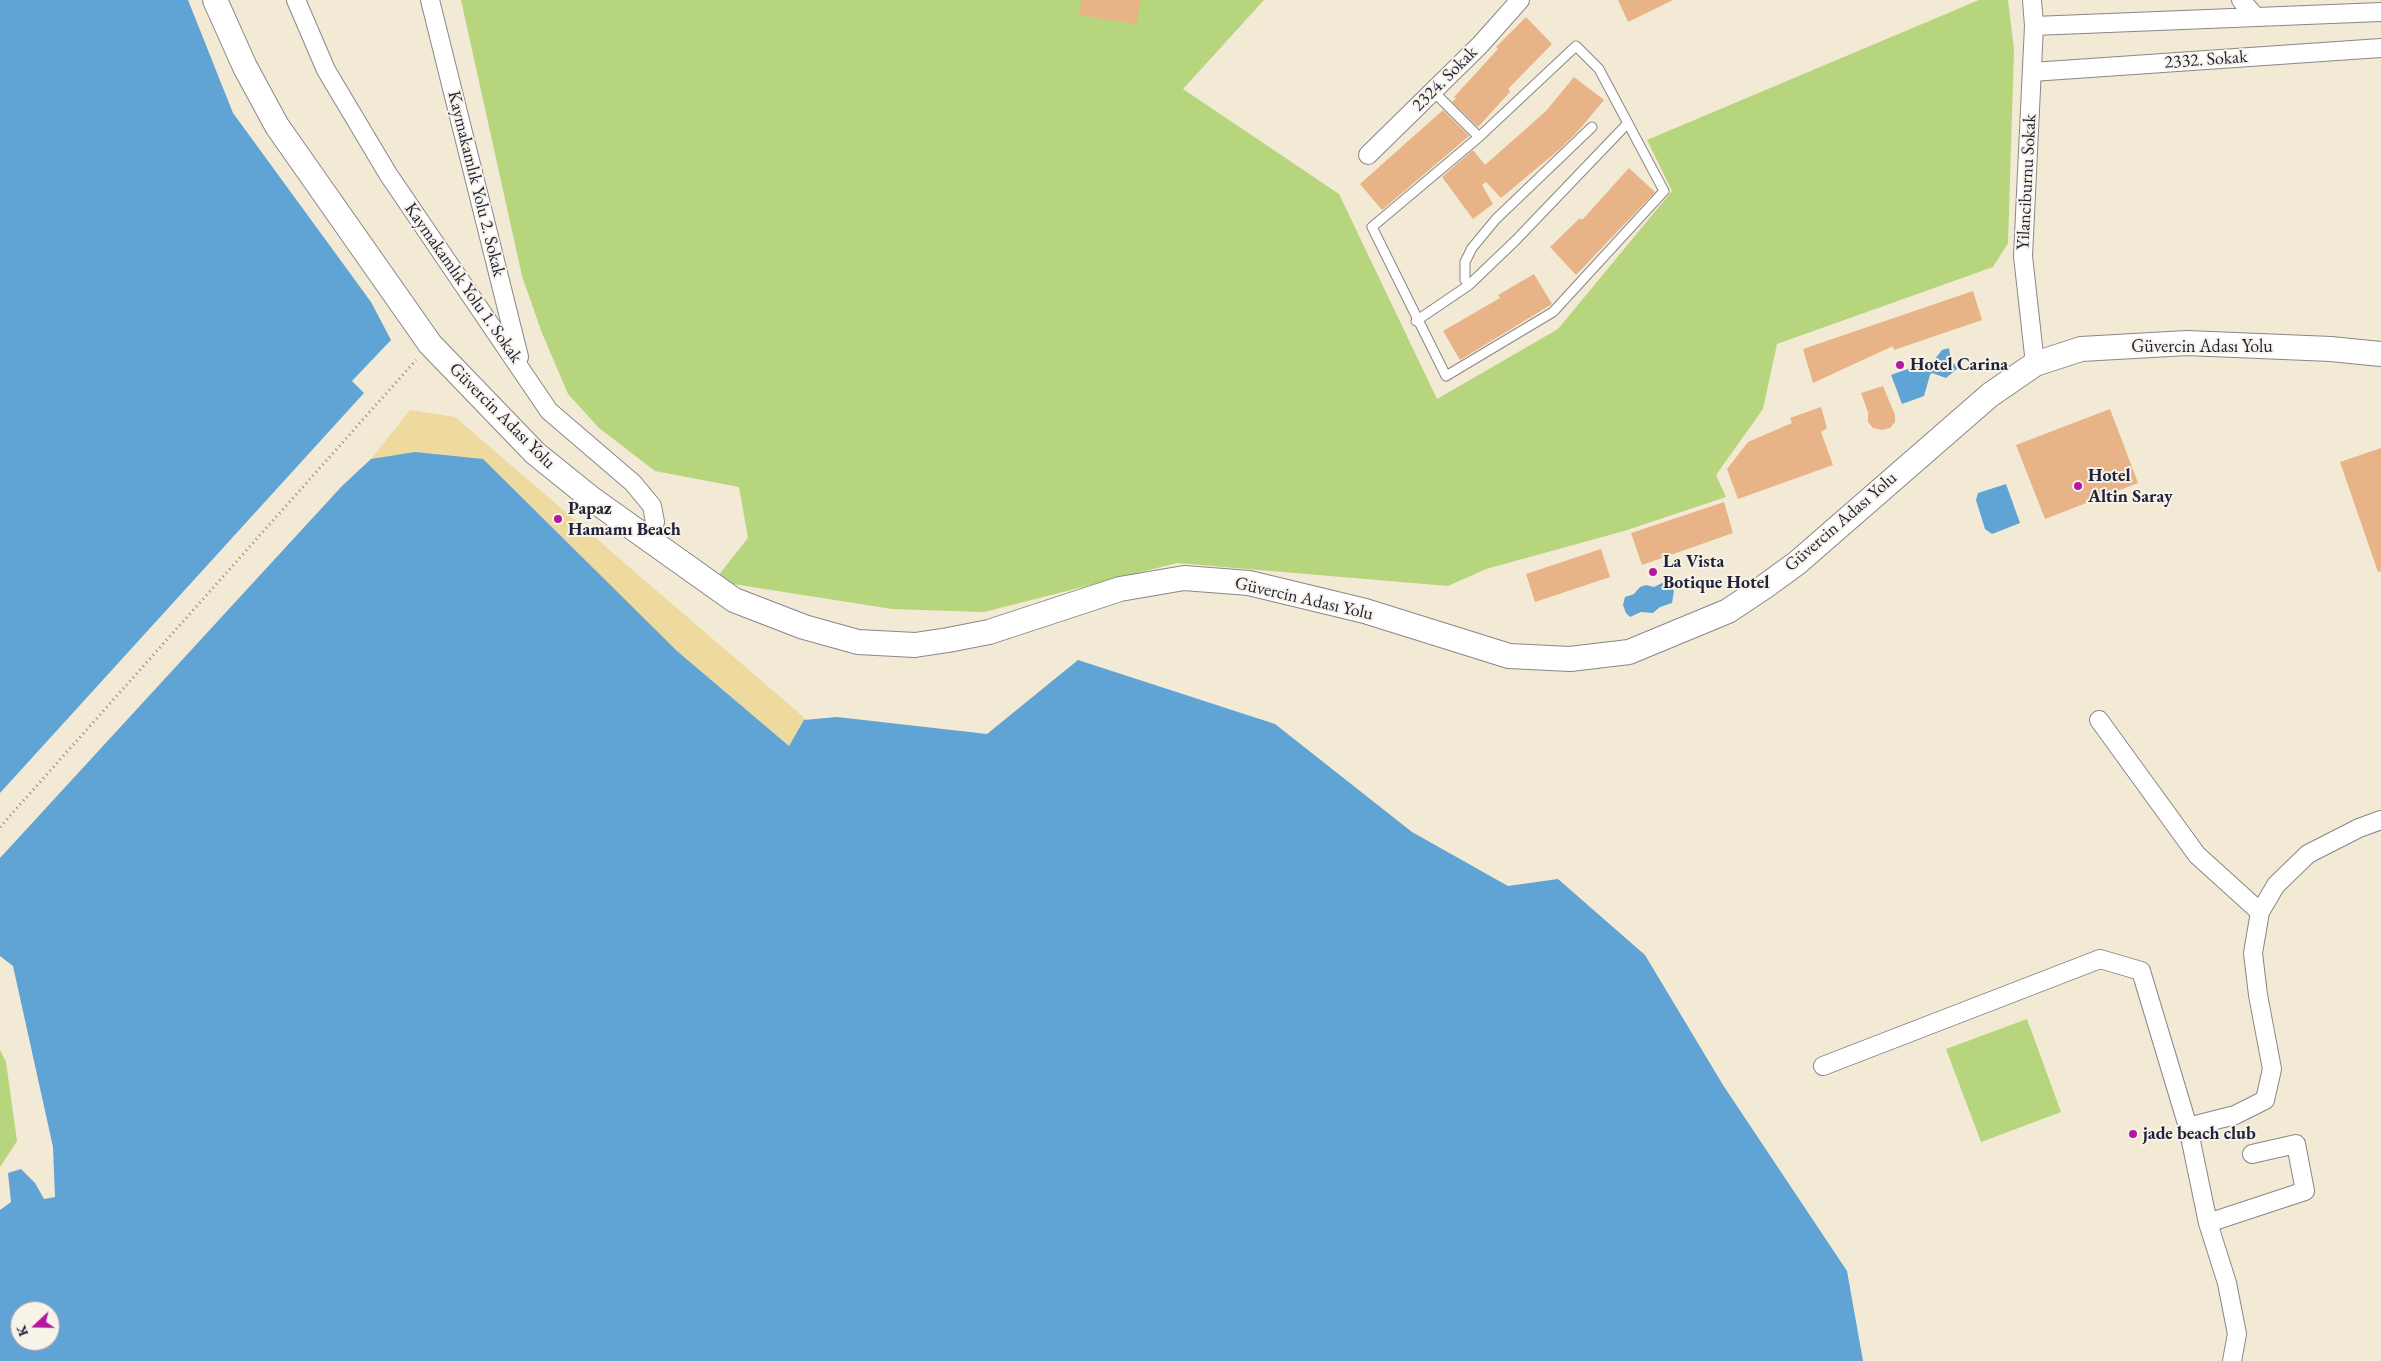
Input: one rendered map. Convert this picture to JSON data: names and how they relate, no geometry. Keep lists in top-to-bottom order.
{
  "streets": {
    "main road": ["Güvercin Adası Yolu"],
    "street": [
      "2332. Sokak",
      "2324. Sokak",
      "Yilanciburnu Sokak",
      "Kaymakamlık Yolu 2. Sokak",
      "Kaymakamlık Yolu 1. Sokak"
    ]
  },
  "crossings": [
    ["2332. Sokak", "Yilanciburnu Sokak"],
    ["Yilanciburnu Sokak", "Güvercin Adası Yolu"],
    ["Kaymakamlık Yolu 2. Sokak", "Kaymakamlık Yolu 1. Sokak"],
    ["Kaymakamlık Yolu 1. Sokak", "Güvercin Adası Yolu"]
  ],
  "places": [
    "Hotel Carina",
    "Hotel Altin Saray",
    "Papaz Hamamı Beach",
    "La Vista Botique Hotel",
    "jade beach club"
  ],
  "north": "left"
}
